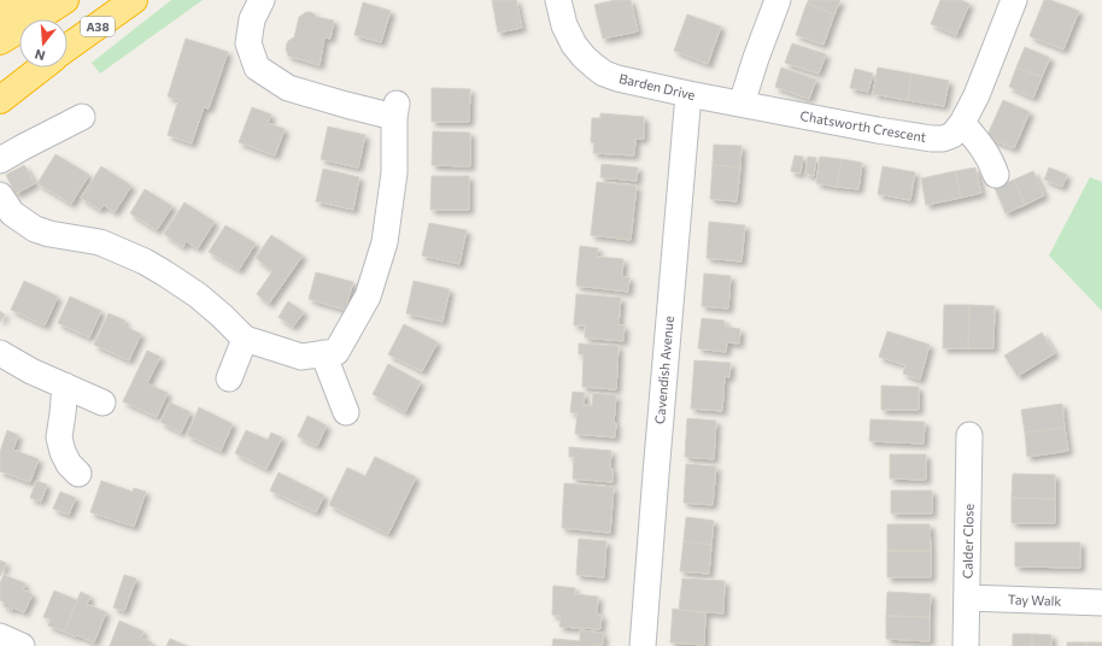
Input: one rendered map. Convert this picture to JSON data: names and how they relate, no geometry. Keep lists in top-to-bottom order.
{
  "streets": {
    "highway": ["A38"],
    "street": [
      "Barden Drive",
      "Chatsworth Crescent",
      "Cavendish Avenue",
      "Calder Close",
      "Tay Walk"
    ]
  },
  "crossings": [
    ["Barden Drive", "Chatsworth Crescent"],
    ["Barden Drive", "Cavendish Avenue"],
    ["Calder Close", "Tay Walk"]
  ],
  "north": "bottom"
}
